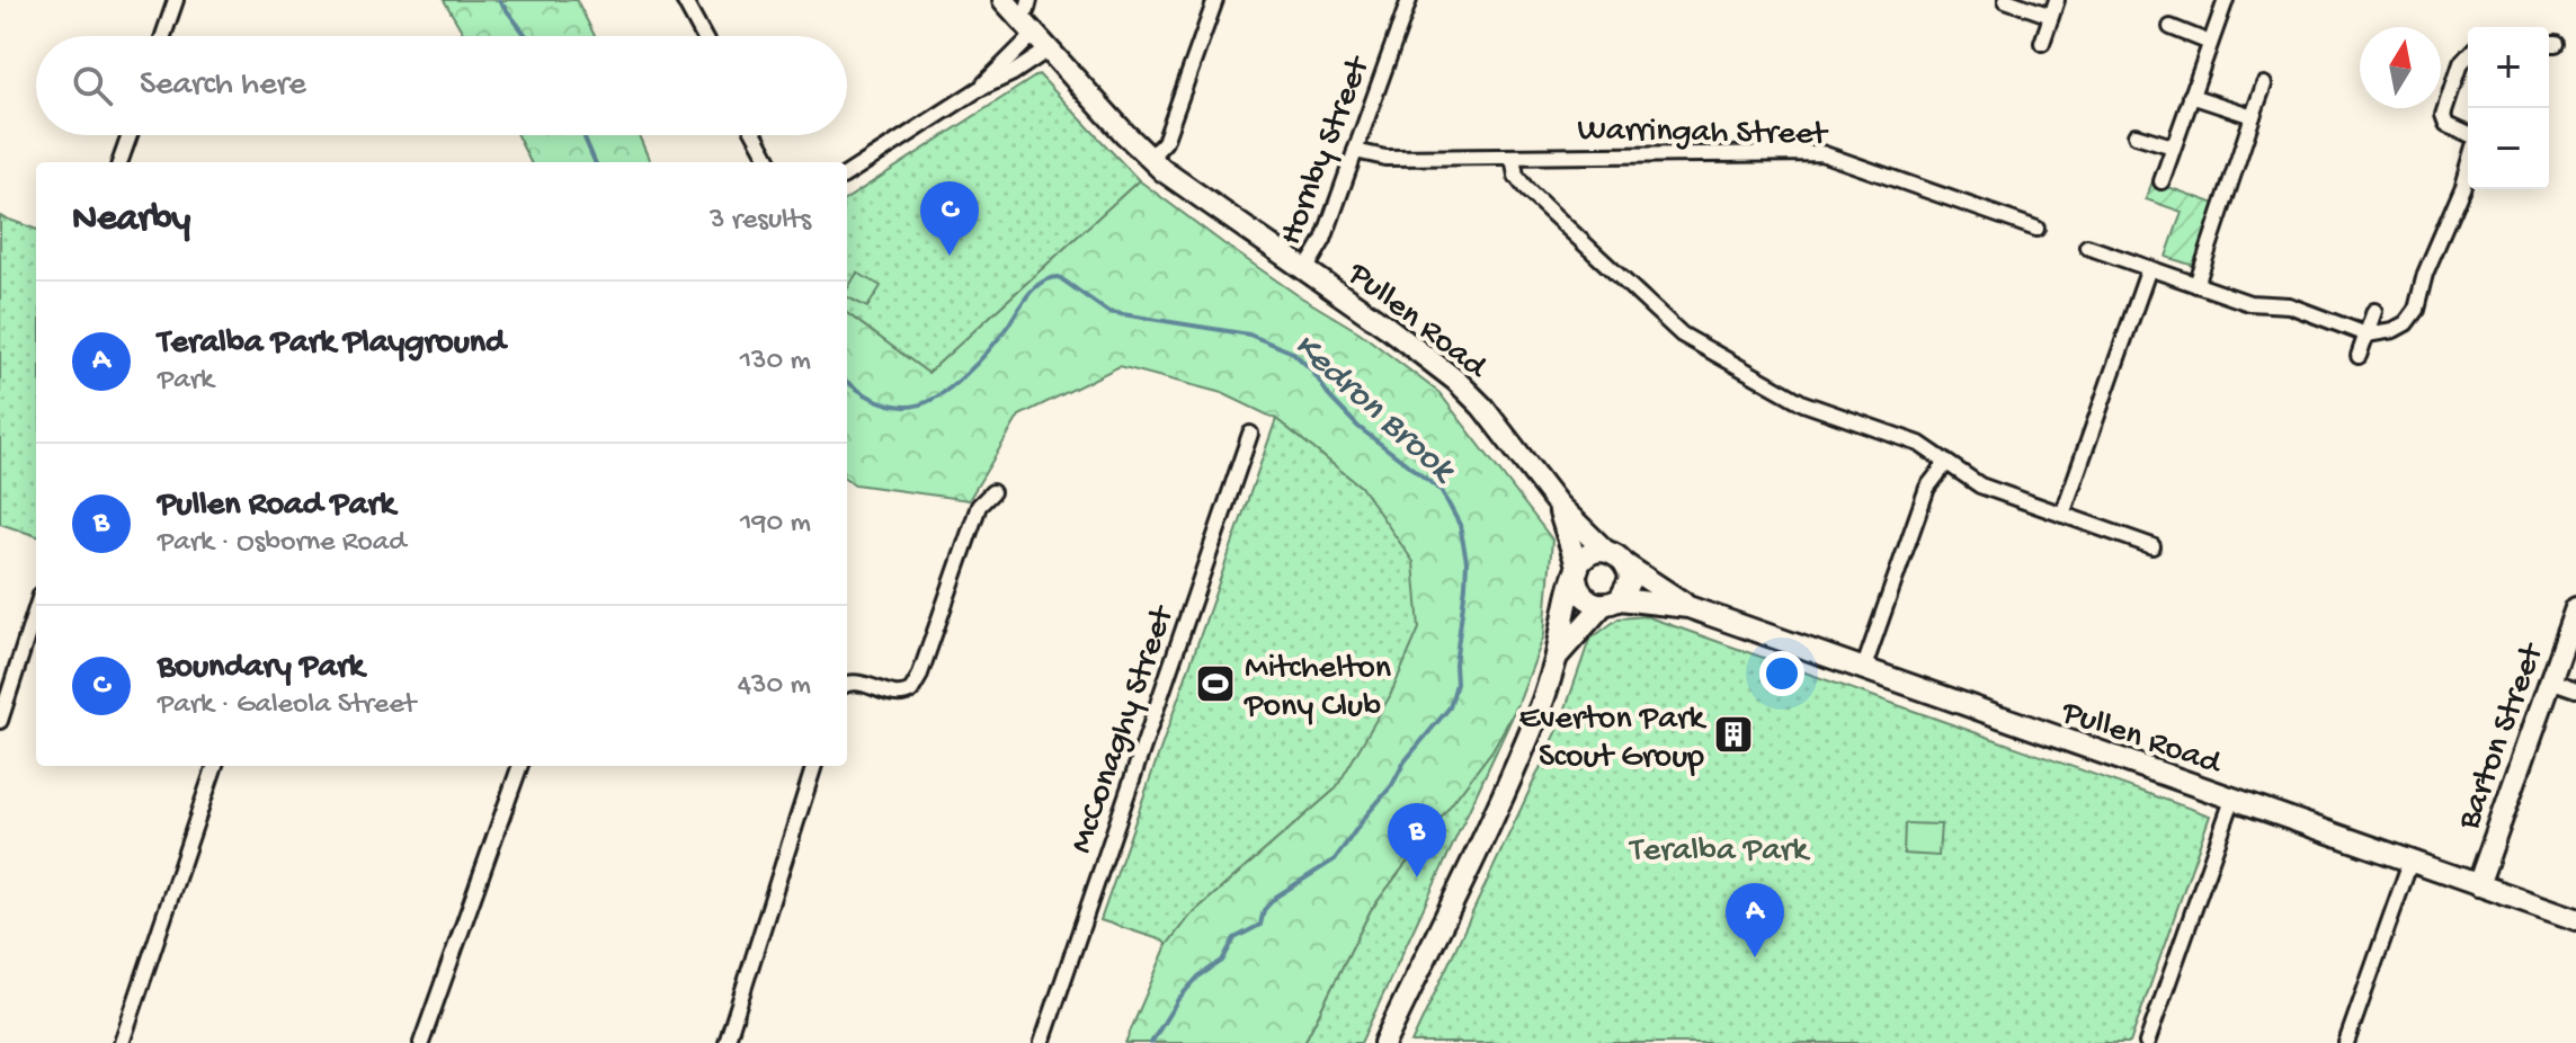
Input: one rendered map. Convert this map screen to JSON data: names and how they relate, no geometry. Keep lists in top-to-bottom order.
{
  "streets": {
    "street": [
      "Warringah Street",
      "Hornby Street",
      "Pullen Road",
      "McConaghy Street",
      "Barton Street"
    ]
  },
  "crossings": [
    ["Warringah Street", "Hornby Street"],
    ["Hornby Street", "Pullen Road"],
    ["Pullen Road", "Barton Street"]
  ],
  "water": ["Kedron Brook"],
  "parks": ["Teralba Park"],
  "places": {
    "sports": ["Mitchelton Pony Club"],
    "building": ["Everton Park Scout Group"]
  },
  "north": "top",
  "page": {
    "map_buttons": ["+", "−"],
    "search": "Search here",
    "heading": ["Nearby", "3 results"],
    "pins": ["C", "B", "A"],
    "list": [
      {
        "mark": "A",
        "name": "Teralba Park Playground",
        "note": "Park",
        "value": "130 m"
      },
      {
        "mark": "B",
        "name": "Pullen Road Park",
        "note": "Park · Osborne Road",
        "value": "190 m"
      },
      {
        "mark": "C",
        "name": "Boundary Park",
        "note": "Park · Galeola Street",
        "value": "430 m"
      }
    ]
  }
}
